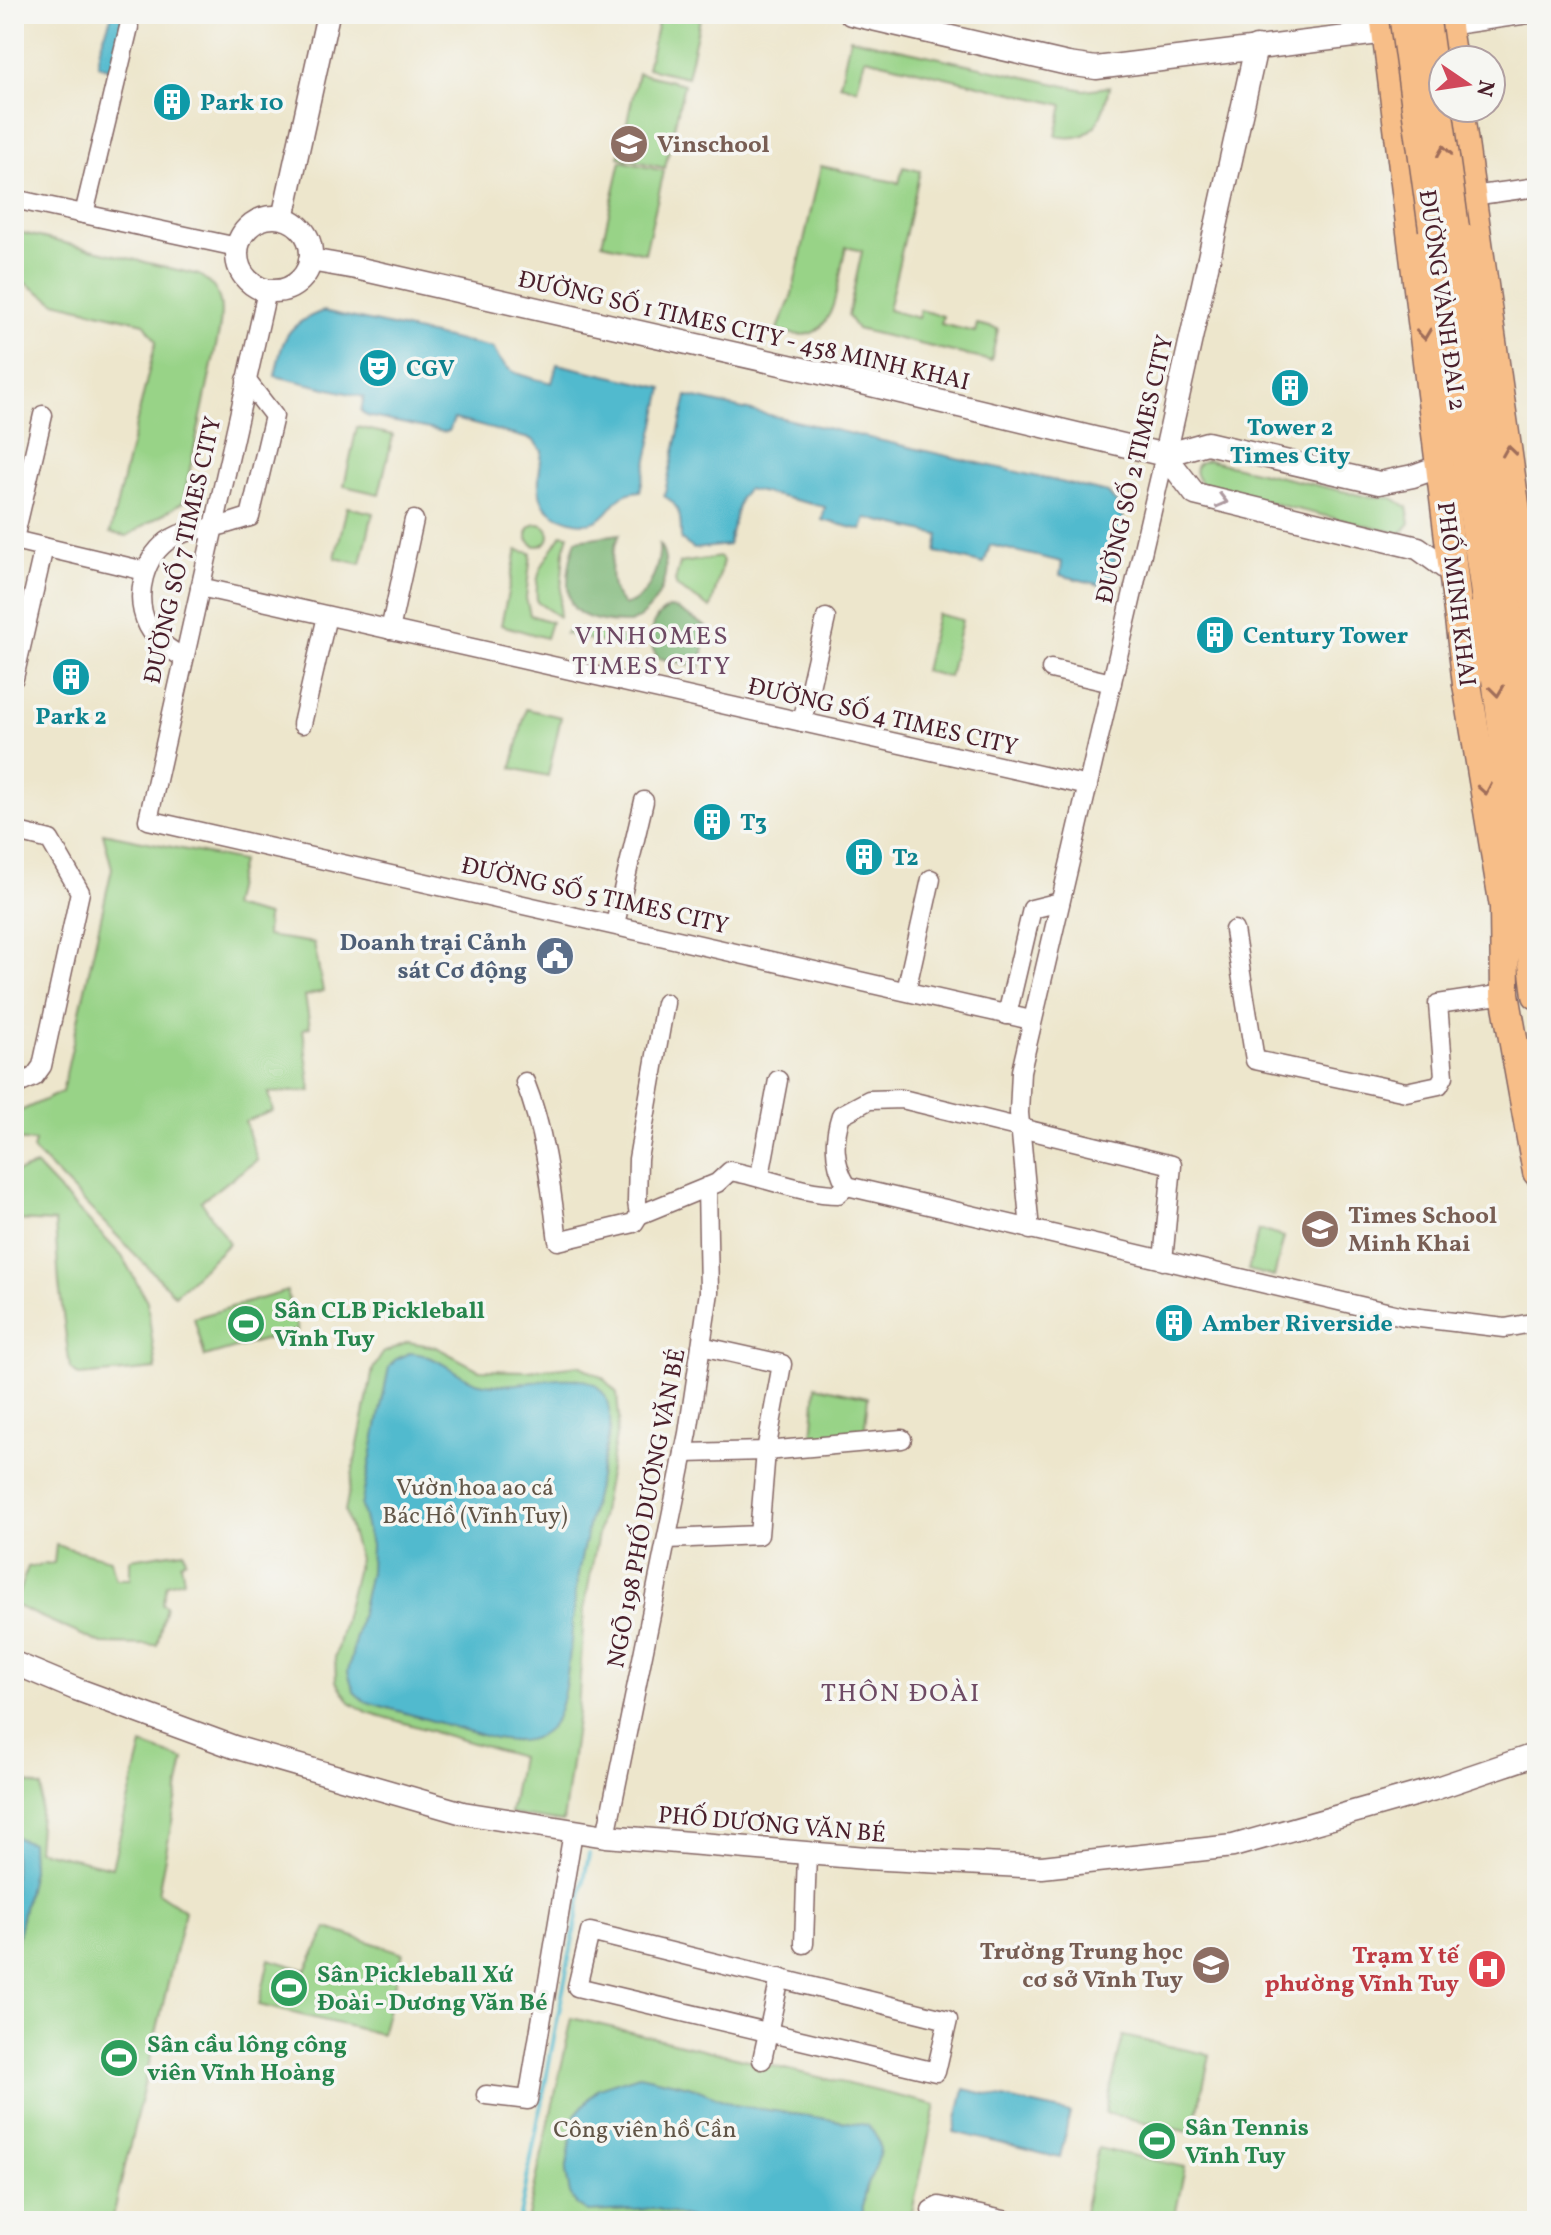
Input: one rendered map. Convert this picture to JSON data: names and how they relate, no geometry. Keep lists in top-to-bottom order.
{
  "streets": {
    "main road": ["ĐƯỜNG VÀNH ĐAI 2", "PHỐ MINH KHAI"],
    "street": [
      "ĐƯỜNG SỐ 1 TIMES CITY - 458 MINH KHAI",
      "ĐƯỜNG SỐ 2 TIMES CITY",
      "ĐƯỜNG SỐ 7 TIMES CITY",
      "ĐƯỜNG SỐ 4 TIMES CITY",
      "ĐƯỜNG SỐ 5 TIMES CITY",
      "NGÕ 198 PHỐ DƯƠNG VĂN BÉ",
      "PHỐ DƯƠNG VĂN BÉ"
    ]
  },
  "crossings": [
    ["ĐƯỜNG VÀNH ĐAI 2", "PHỐ MINH KHAI"],
    ["ĐƯỜNG SỐ 1 TIMES CITY - 458 MINH KHAI", "ĐƯỜNG SỐ 2 TIMES CITY"],
    ["ĐƯỜNG SỐ 1 TIMES CITY - 458 MINH KHAI", "ĐƯỜNG SỐ 7 TIMES CITY"],
    ["ĐƯỜNG SỐ 1 TIMES CITY - 458 MINH KHAI", "PHỐ MINH KHAI"],
    ["ĐƯỜNG SỐ 2 TIMES CITY", "ĐƯỜNG SỐ 4 TIMES CITY"],
    ["ĐƯỜNG SỐ 2 TIMES CITY", "ĐƯỜNG SỐ 5 TIMES CITY"],
    ["ĐƯỜNG SỐ 7 TIMES CITY", "ĐƯỜNG SỐ 4 TIMES CITY"],
    ["ĐƯỜNG SỐ 7 TIMES CITY", "ĐƯỜNG SỐ 5 TIMES CITY"],
    ["NGÕ 198 PHỐ DƯƠNG VĂN BÉ", "PHỐ DƯƠNG VĂN BÉ"]
  ],
  "districts": ["VINHOMES TIMES CITY", "THÔN ĐOÀI"],
  "parks": ["Vườn hoa ao cá Bác Hồ (Vĩnh Tuy)", "Công viên hồ Cần"],
  "places": {
    "building": [
      "Park 10",
      "Tower 2 Times City",
      "Century Tower",
      "Park 2",
      "T3",
      "T2",
      "Amber Riverside"
    ],
    "school or university": ["Vinschool", "Times School Minh Khai", "Trường Trung học cơ sở Vĩnh Tuy"],
    "theatre": ["CGV"],
    "public building": ["Doanh trại Cảnh sát Cơ động"],
    "sports": [
      "Sân CLB Pickleball Vĩnh Tuy",
      "Sân Pickleball Xứ Đoài - Dương Văn Bé",
      "Sân cầu lông công viên Vĩnh Hoàng",
      "Sân Tennis Vĩnh Tuy"
    ],
    "hospital": ["Trạm Y tế phường Vĩnh Tuy"]
  },
  "north": "right"
}
